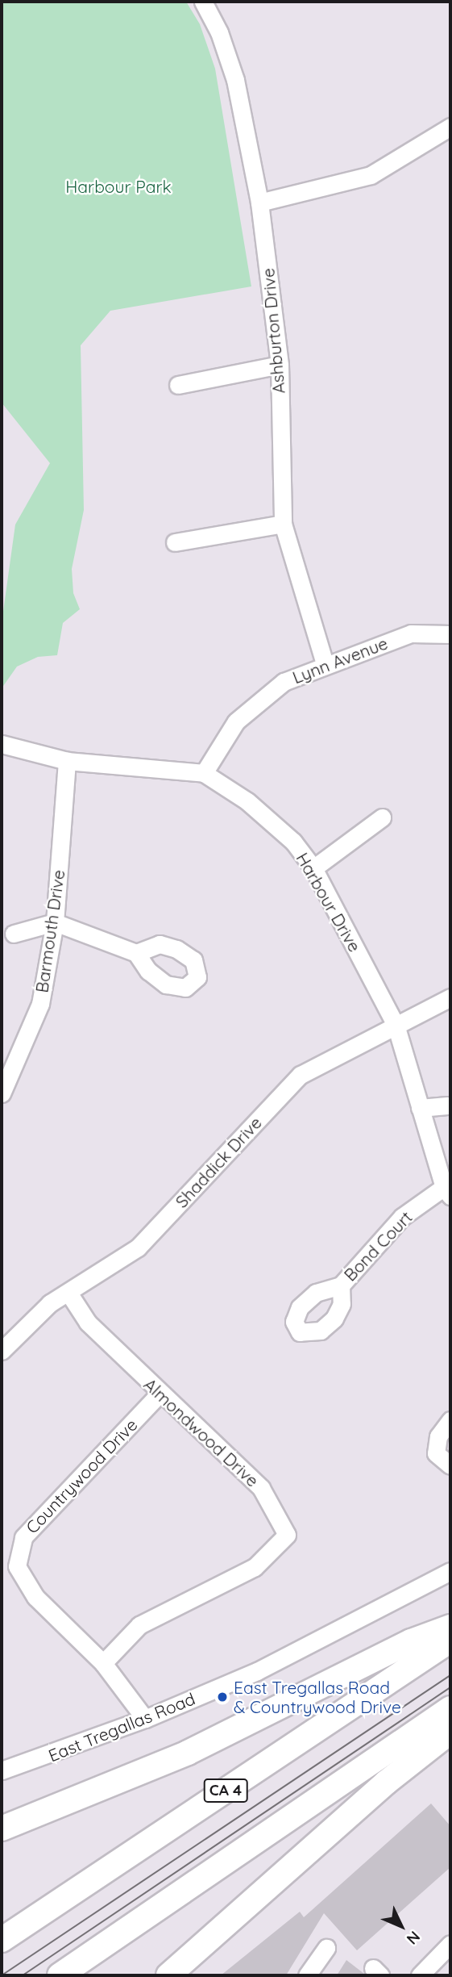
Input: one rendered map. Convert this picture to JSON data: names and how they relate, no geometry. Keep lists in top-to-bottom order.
{
  "streets": {
    "highway": ["CA 4"],
    "street": [
      "Ashburton Drive",
      "Lynn Avenue",
      "Harbour Drive",
      "Barmouth Drive",
      "Shaddick Drive",
      "Bond Court",
      "Almondwood Drive",
      "Countrywood Drive",
      "East Tregallas Road"
    ]
  },
  "crossings": [
    ["Ashburton Drive", "Lynn Avenue"],
    ["Lynn Avenue", "Harbour Drive"],
    ["Harbour Drive", "Barmouth Drive"],
    ["Harbour Drive", "Shaddick Drive"],
    ["Harbour Drive", "Bond Court"],
    ["Shaddick Drive", "Almondwood Drive"],
    ["Almondwood Drive", "Countrywood Drive"],
    ["Countrywood Drive", "East Tregallas Road"]
  ],
  "parks": ["Harbour Park"],
  "places": ["East Tregallas Road & Countrywood Drive"],
  "north": "bottom right"
}
